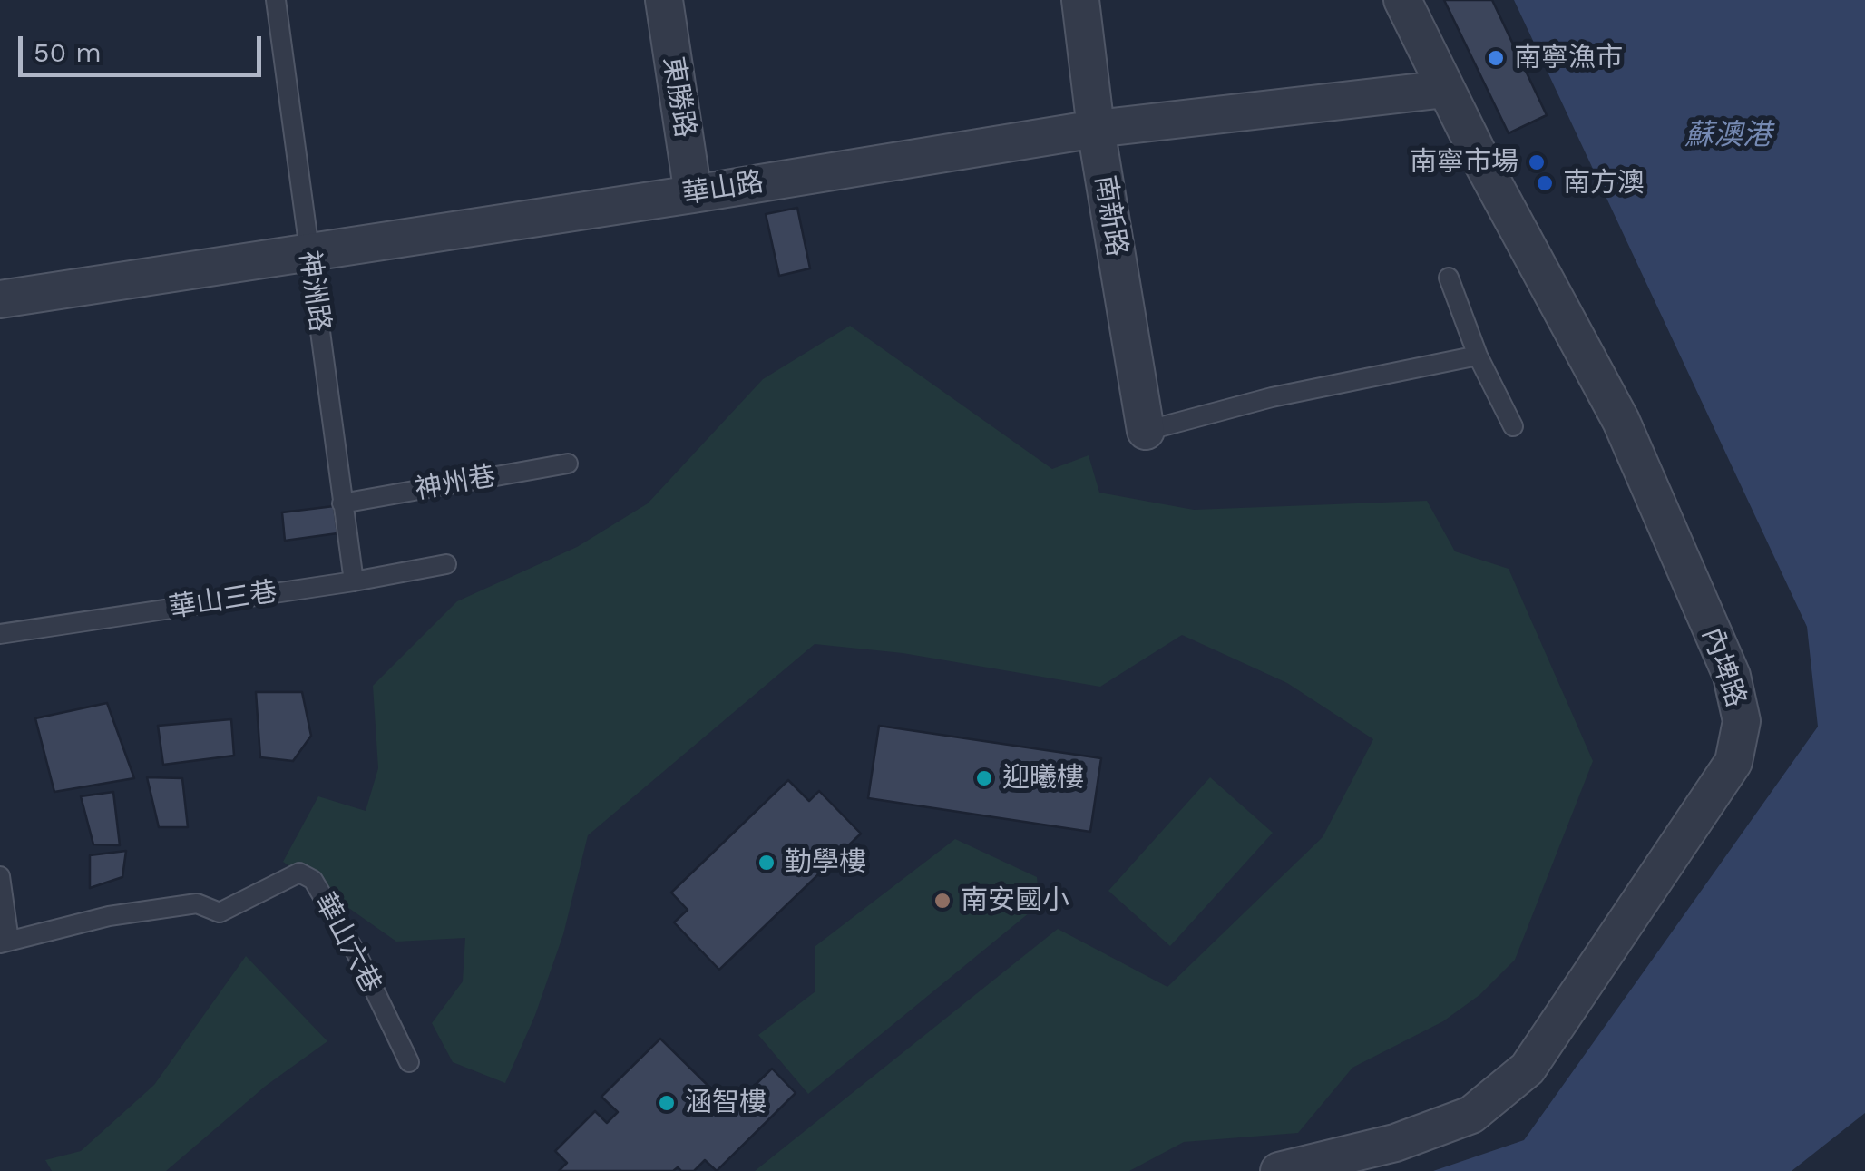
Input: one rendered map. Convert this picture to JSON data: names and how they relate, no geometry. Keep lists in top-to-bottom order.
{
  "streets": {
    "street": [
      "東勝路",
      "華山路",
      "南新路",
      "內埤路"
    ],
    "lane": [
      "神洲路",
      "神州巷",
      "華山三巷",
      "華山六巷"
    ]
  },
  "crossings": [
    ["東勝路", "華山路"],
    ["華山路", "南新路"],
    ["華山路", "神洲路"],
    ["華山路", "內埤路"],
    ["神洲路", "神州巷"],
    ["神洲路", "華山三巷"]
  ],
  "water": ["蘇澳港"],
  "places": [
    "南寧漁市",
    "南寧市場",
    "南方澳",
    "迎曦樓",
    "勤學樓",
    "南安國小",
    "涵智樓"
  ],
  "scale_bar": "50 m"
}
